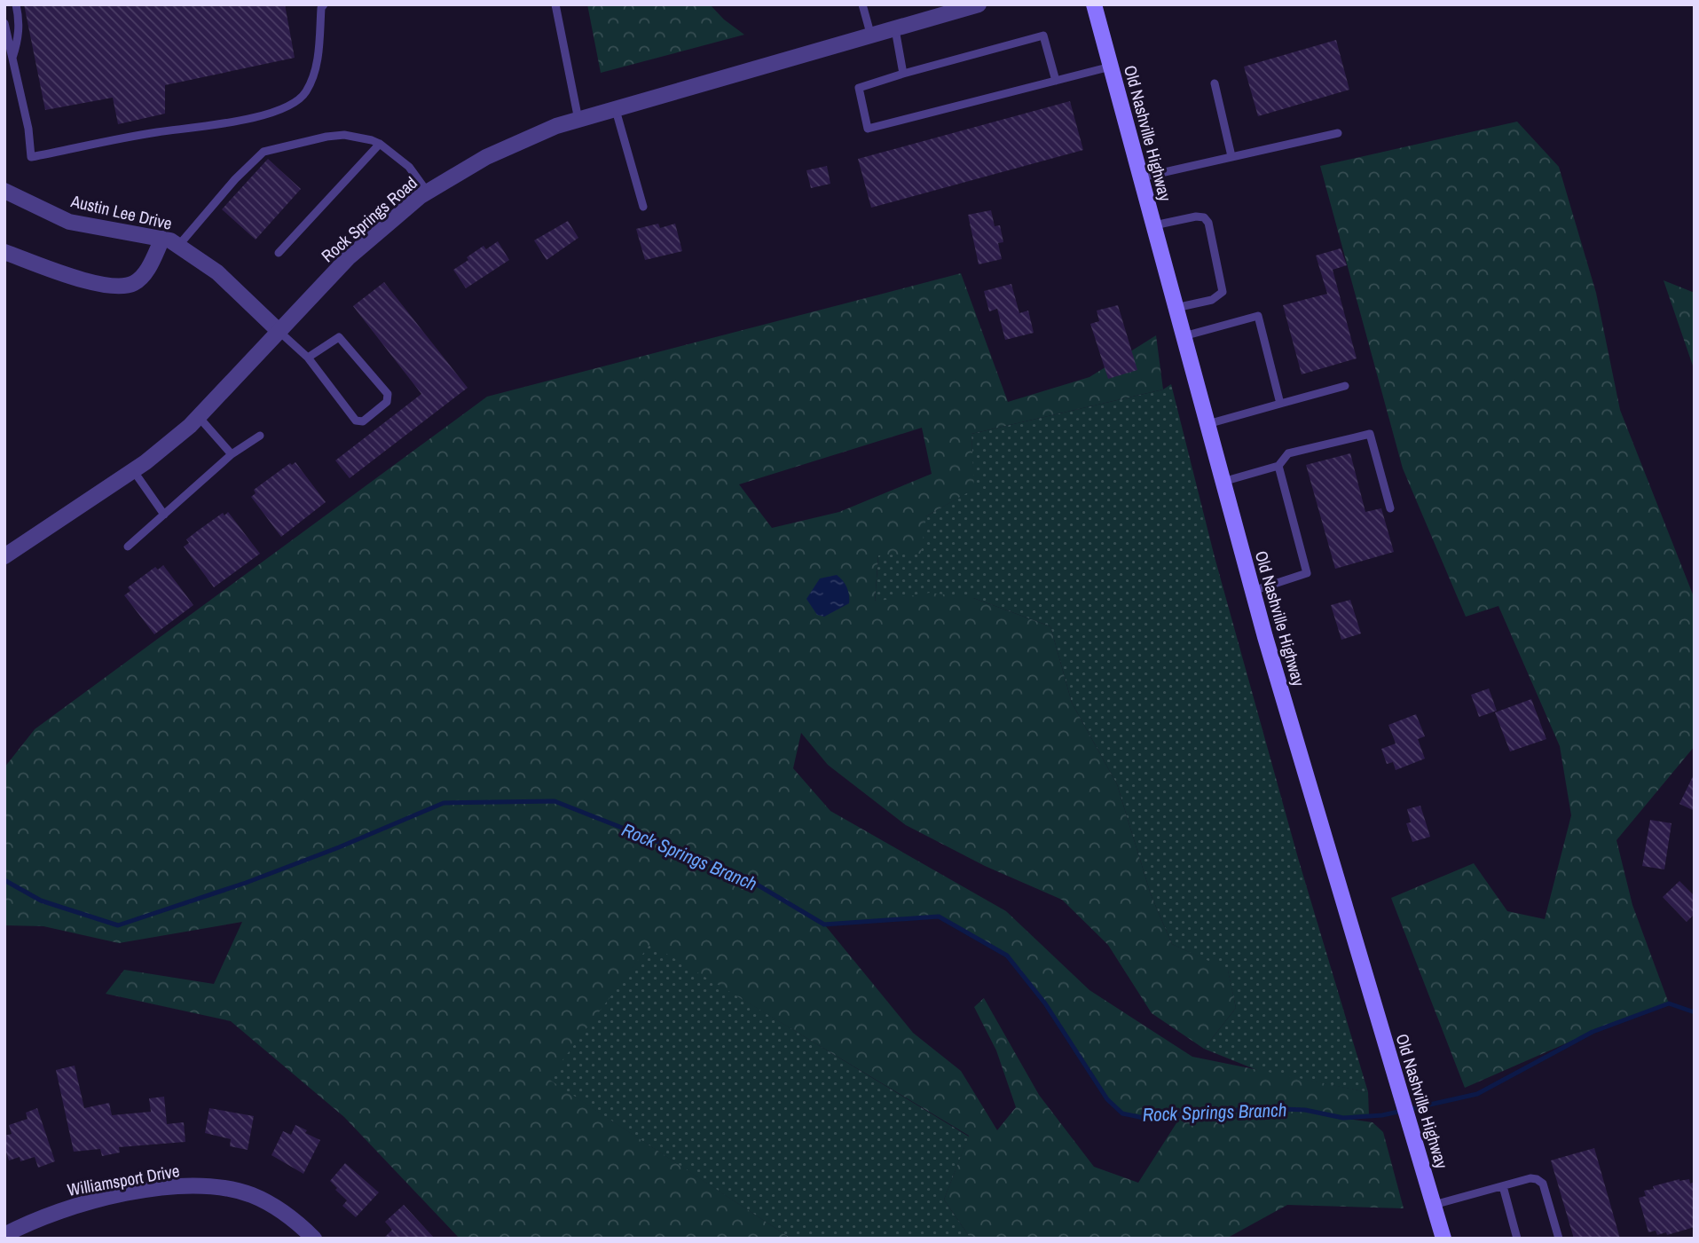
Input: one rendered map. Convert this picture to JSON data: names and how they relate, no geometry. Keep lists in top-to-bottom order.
{
  "streets": {
    "main road": ["Old Nashville Highway"],
    "street": ["Austin Lee Drive", "Rock Springs Road", "Williamsport Drive"]
  },
  "crossings": [
    ["Austin Lee Drive", "Rock Springs Road"]
  ],
  "water": ["Rock Springs Branch"]
}
